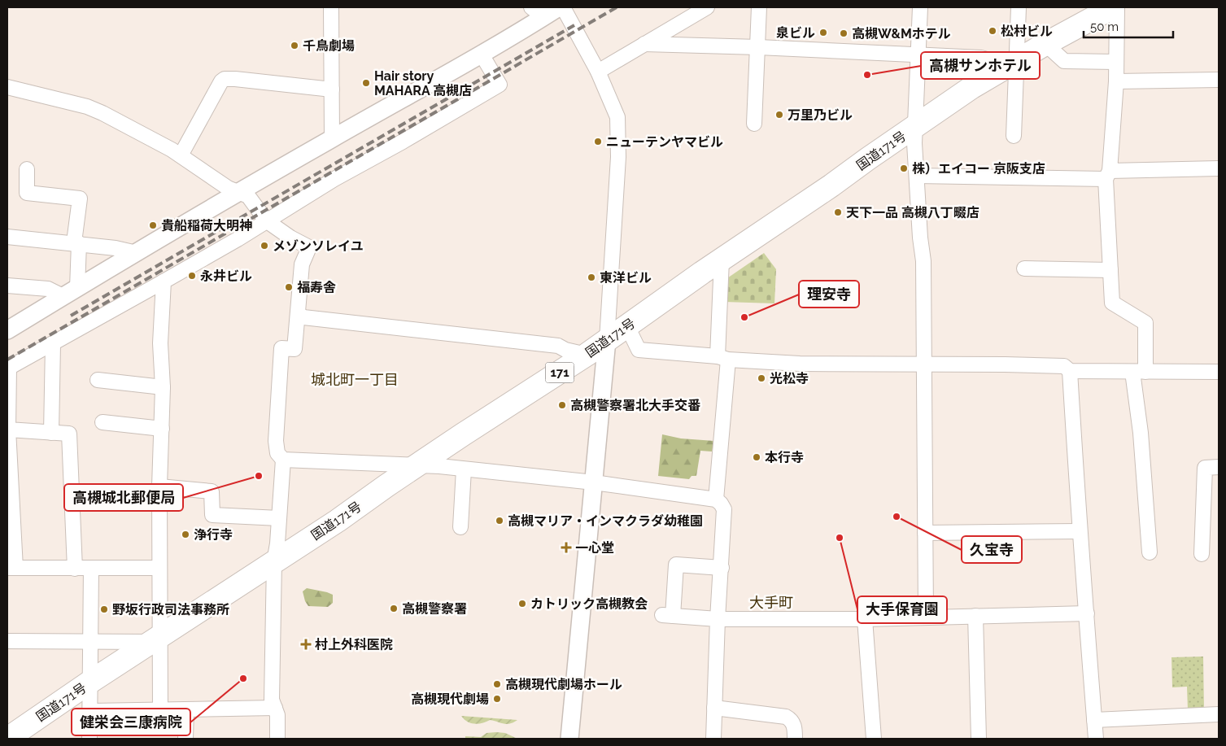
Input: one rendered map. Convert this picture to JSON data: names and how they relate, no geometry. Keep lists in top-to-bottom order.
{
  "streets": {
    "highway": ["国道171号", "171"]
  },
  "districts": ["城北町一丁目", "大手町"],
  "places": {
    "other": [
      "松村ビル",
      "泉ビル",
      "高槻W&Mホテル",
      "千鳥劇場",
      "高槻サンホテル",
      "Hair story MAHARA 高槻店",
      "万里乃ビル",
      "ニューテンヤマビル",
      "株）エイコー 京阪支店",
      "天下一品 高槻八丁畷店",
      "貴船稲荷大明神",
      "メゾンソレイユ",
      "永井ビル",
      "東洋ビル",
      "福寿舎",
      "理安寺",
      "光松寺",
      "高槻警察署北大手交番",
      "本行寺",
      "高槻城北郵便局",
      "久宝寺",
      "高槻マリア・インマクラダ幼稚園",
      "浄行寺",
      "大手保育園",
      "カトリック高槻教会",
      "高槻警察署",
      "野坂行政司法事務所",
      "健栄会三康病院",
      "高槻現代劇場ホール",
      "高槻現代劇場"
    ],
    "health": ["一心堂", "村上外科医院"]
  },
  "scale_bar": "50 m"
}
